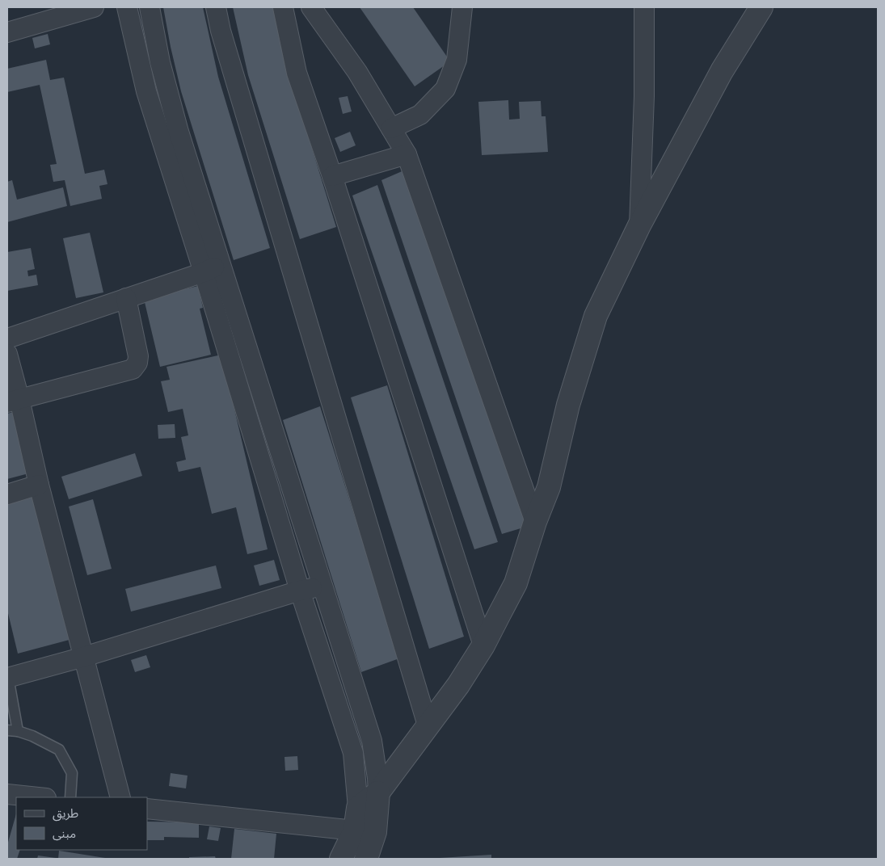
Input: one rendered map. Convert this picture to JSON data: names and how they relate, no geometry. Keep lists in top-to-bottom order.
{
  "legend": ["طريق", "مبنى"]
}
